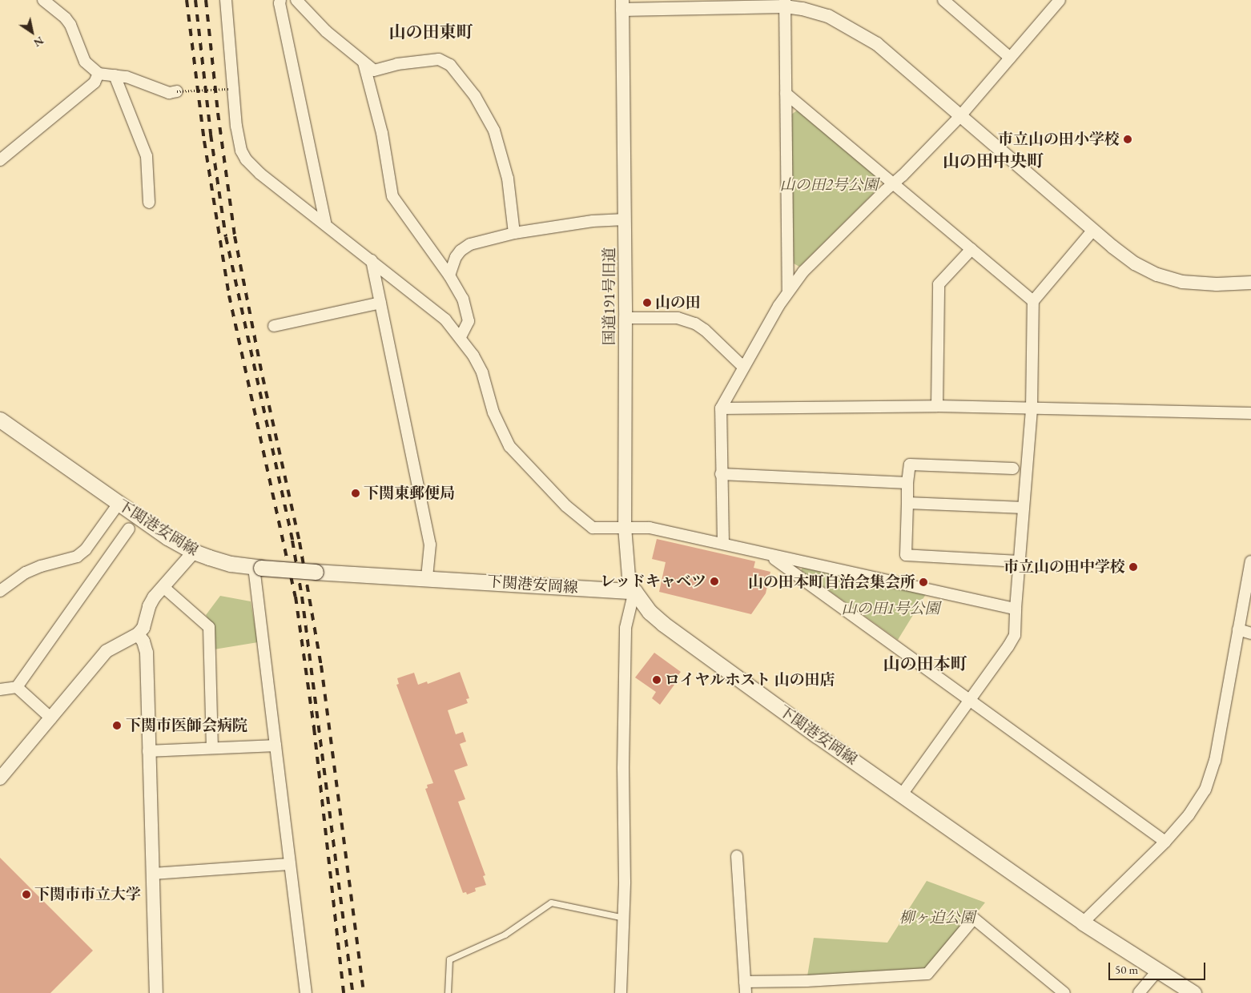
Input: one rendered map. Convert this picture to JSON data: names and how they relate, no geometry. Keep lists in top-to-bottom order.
{
  "streets": {
    "main road": ["下関港安岡線"],
    "street": ["国道191号旧道"]
  },
  "crossings": [
    ["国道191号旧道", "下関港安岡線"]
  ],
  "districts": ["山の田東町", "山の田中央町", "山の田本町"],
  "parks": ["山の田2号公園", "山の田1号公園", "柳ヶ迫公園"],
  "places": [
    "市立山の田小学校",
    "山の田",
    "下関東郵便局",
    "市立山の田中学校",
    "レッドキャベツ",
    "山の田本町自治会集会所",
    "ロイヤルホスト 山の田店",
    "下関市医師会病院",
    "下関市市立大学"
  ],
  "scale_bar": "50 m",
  "north": "bottom right"
}
